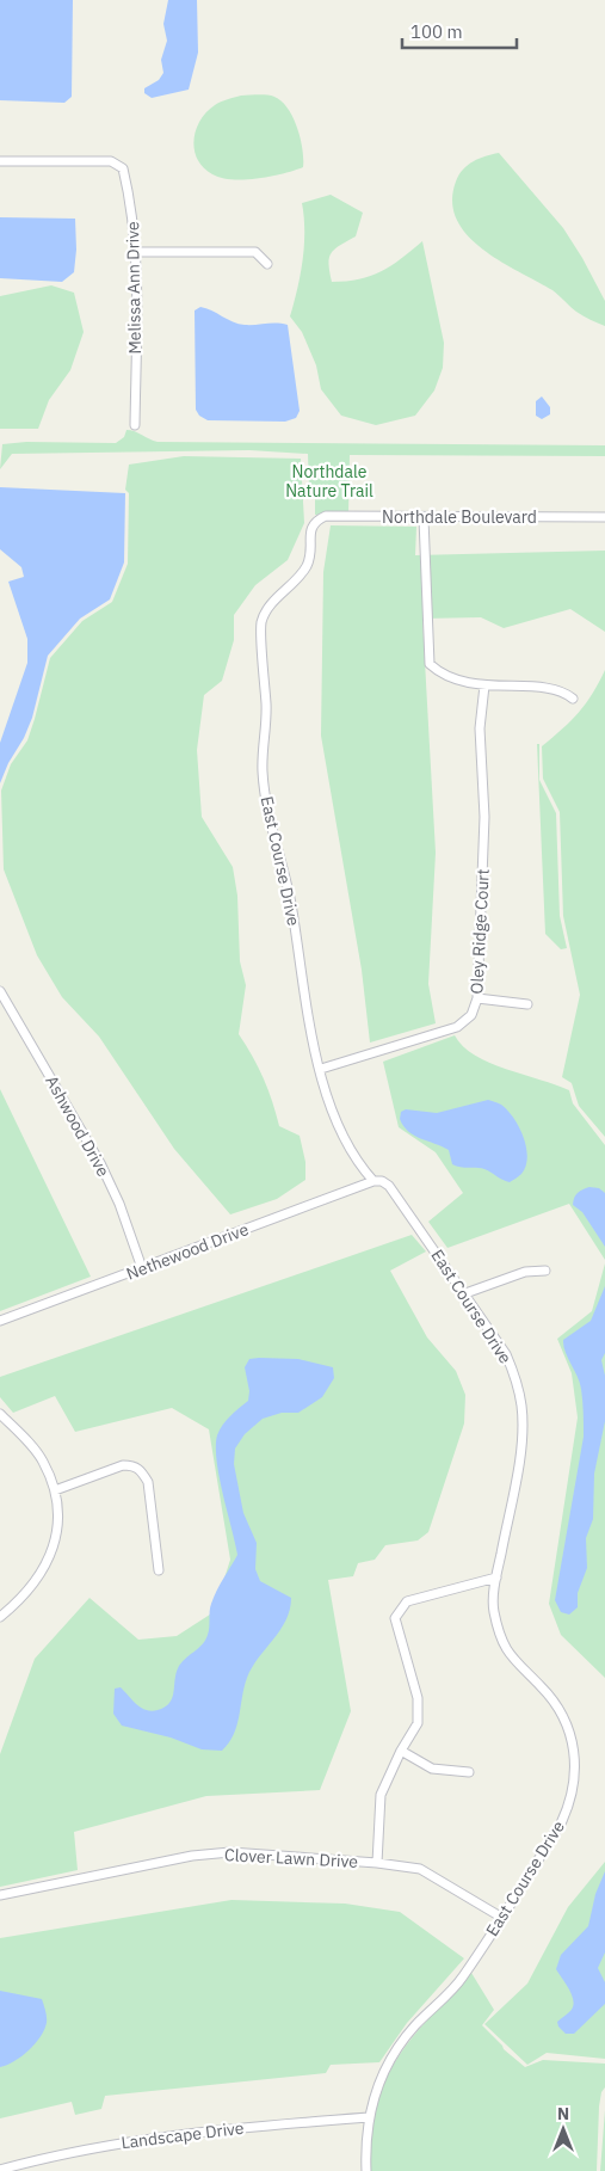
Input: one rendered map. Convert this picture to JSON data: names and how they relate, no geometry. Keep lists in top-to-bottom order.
{
  "streets": {
    "street": [
      "Melissa Ann Drive",
      "Northdale Boulevard",
      "East Course Drive",
      "Oley Ridge Court",
      "Ashwood Drive",
      "Nethewood Drive",
      "Clover Lawn Drive",
      "Landscape Drive"
    ]
  },
  "crossings": [
    ["Northdale Boulevard", "East Course Drive"],
    ["East Course Drive", "Oley Ridge Court"],
    ["East Course Drive", "Nethewood Drive"],
    ["East Course Drive", "Clover Lawn Drive"],
    ["East Course Drive", "Landscape Drive"],
    ["Ashwood Drive", "Nethewood Drive"]
  ],
  "parks": ["Northdale Nature Trail"],
  "scale_bar": "100 m",
  "north": "top"
}
